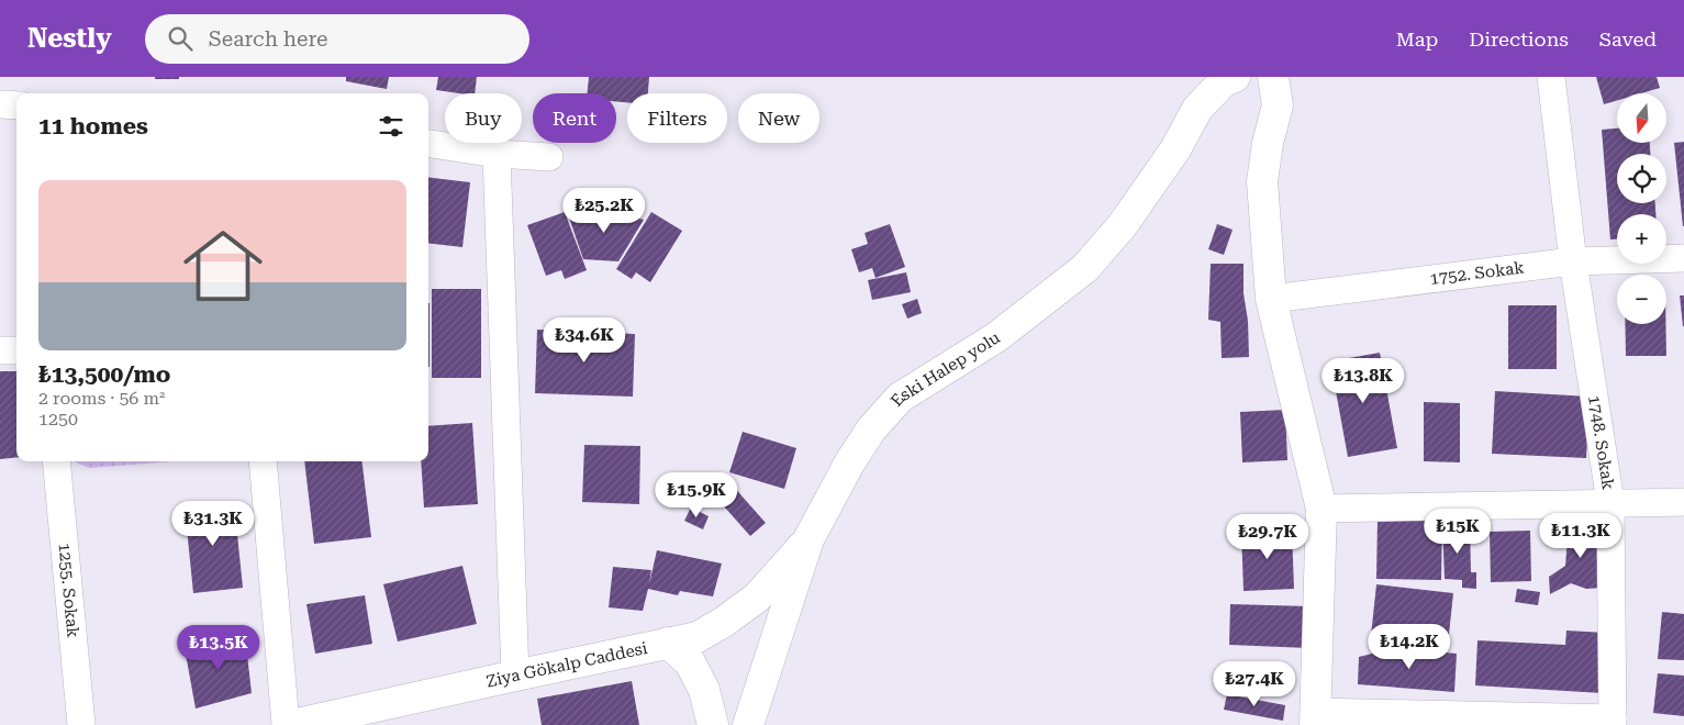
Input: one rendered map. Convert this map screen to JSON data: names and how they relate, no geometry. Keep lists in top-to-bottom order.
{
  "streets": {
    "street": [
      "1752. Sokak",
      "Eski Halep yolu",
      "1748. Sokak",
      "1255. Sokak",
      "Ziya Gökalp Caddesi"
    ]
  },
  "crossings": [
    ["1752. Sokak", "1748. Sokak"],
    ["Eski Halep yolu", "Ziya Gökalp Caddesi"]
  ],
  "north": "bottom",
  "page": {
    "header": "Nestly",
    "search": "Search here",
    "nav": ["Map", "Directions", "Saved"],
    "map_buttons": ["+", "−"],
    "chip": [
      "Buy",
      "Rent",
      "Filters",
      "New"
    ],
    "heading": "11 homes",
    "list": [
      {
        "name": "₺13,500/mo",
        "note": "2 rooms · 56 m² · 1250"
      }
    ],
    "price": [
      "₺25.2K",
      "₺34.6K",
      "₺13.8K",
      "₺15.9K",
      "₺31.3K",
      "₺15K",
      "₺11.3K",
      "₺29.7K",
      "₺14.2K",
      "₺13.5K",
      "₺27.4K"
    ]
  }
}
